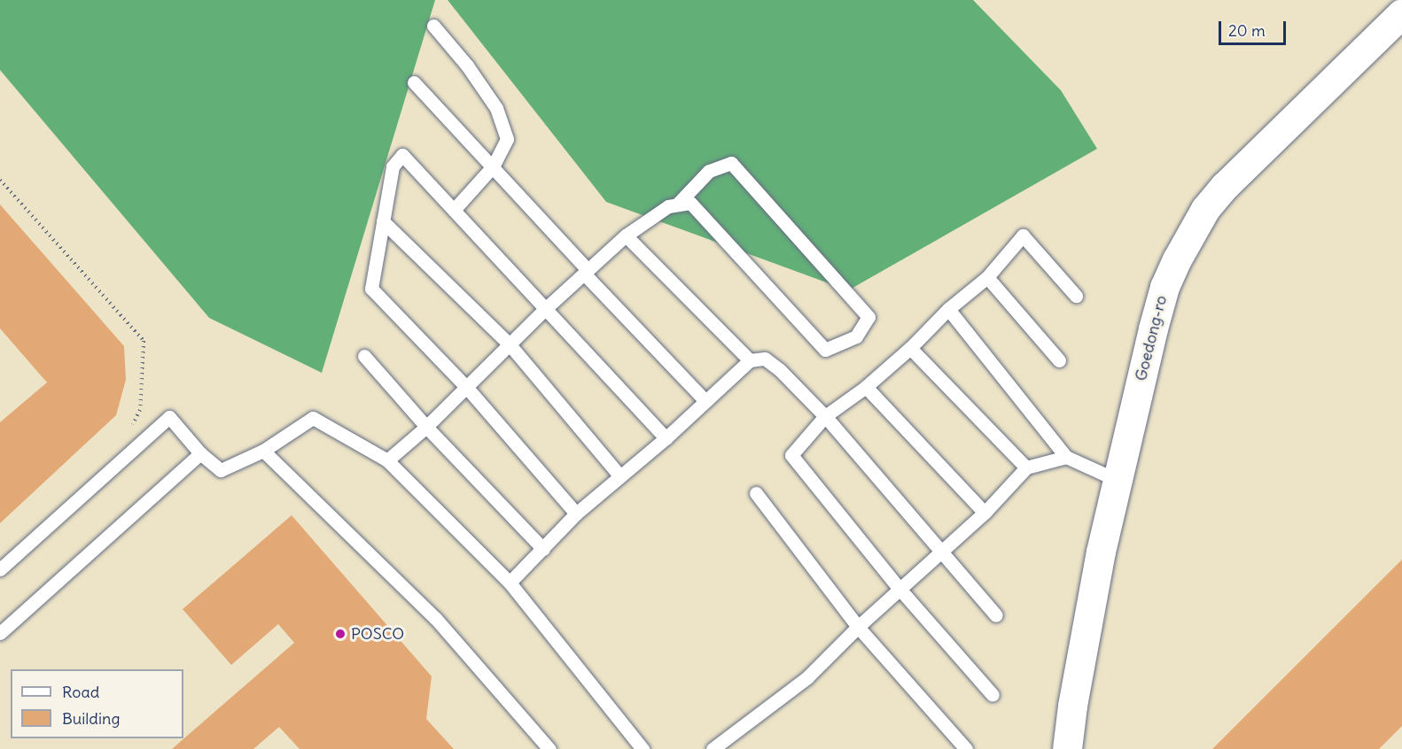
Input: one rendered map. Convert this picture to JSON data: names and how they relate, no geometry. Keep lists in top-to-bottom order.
{
  "streets": {
    "street": ["Goedong-ro"]
  },
  "places": ["POSCO"],
  "legend": ["Road", "Building"],
  "scale_bar": "20 m"
}
